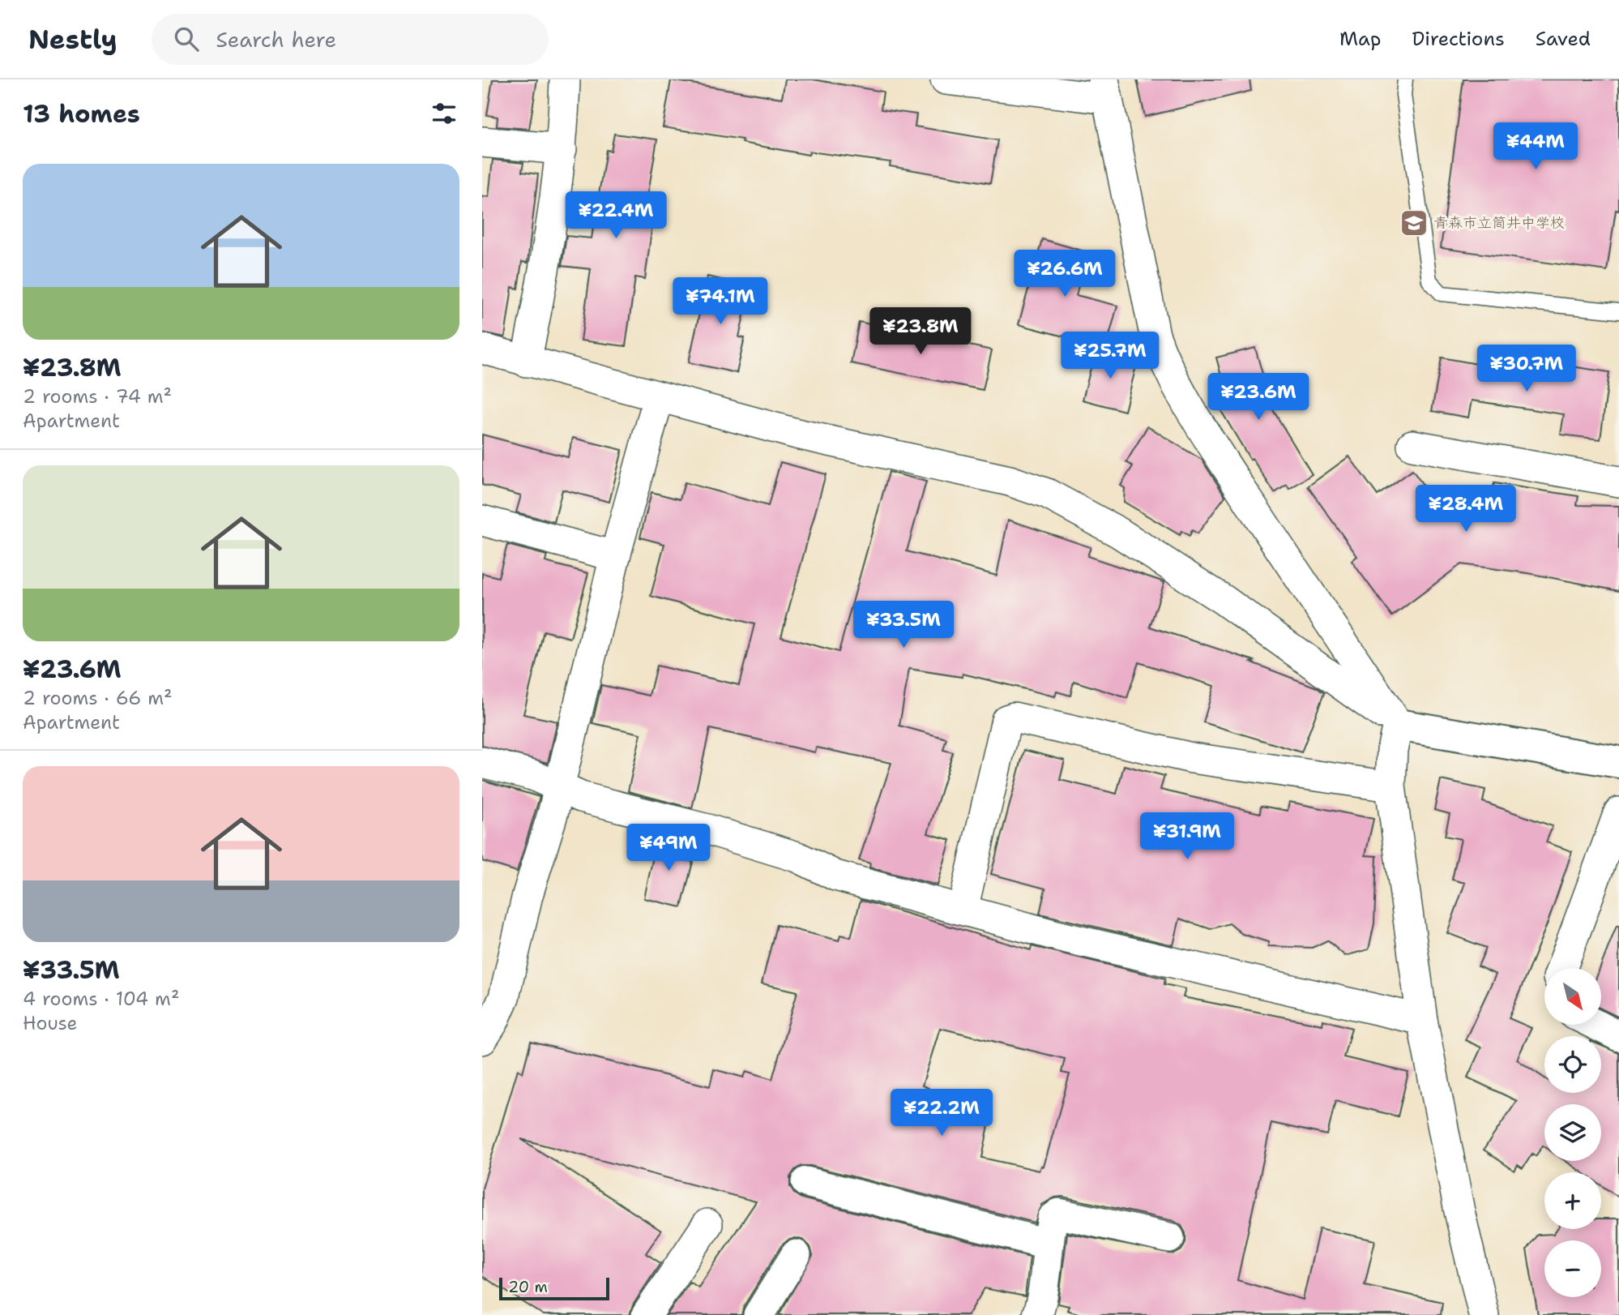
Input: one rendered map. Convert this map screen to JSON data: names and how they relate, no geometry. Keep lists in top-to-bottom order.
{
  "places": {
    "school or university": ["青森市立筒井中学校"]
  },
  "scale_bar": "20 m",
  "north": "bottom right",
  "page": {
    "header": "Nestly",
    "search": "Search here",
    "nav": ["Map", "Directions", "Saved"],
    "heading": "13 homes",
    "price": [
      "¥44M",
      "¥22.4M",
      "¥26.6M",
      "¥74.1M",
      "¥23.8M",
      "¥25.7M",
      "¥30.7M",
      "¥23.6M",
      "¥28.4M",
      "¥33.5M",
      "¥31.9M",
      "¥49M",
      "¥22.2M"
    ],
    "list": [
      {
        "name": "¥23.8M",
        "note": "2 rooms · 74 m² · Apartment"
      },
      {
        "name": "¥23.6M",
        "note": "2 rooms · 66 m² · Apartment"
      },
      {
        "name": "¥33.5M",
        "note": "4 rooms · 104 m² · House"
      }
    ],
    "map_buttons": ["+", "−"],
    "scale": "20 m"
  }
}
